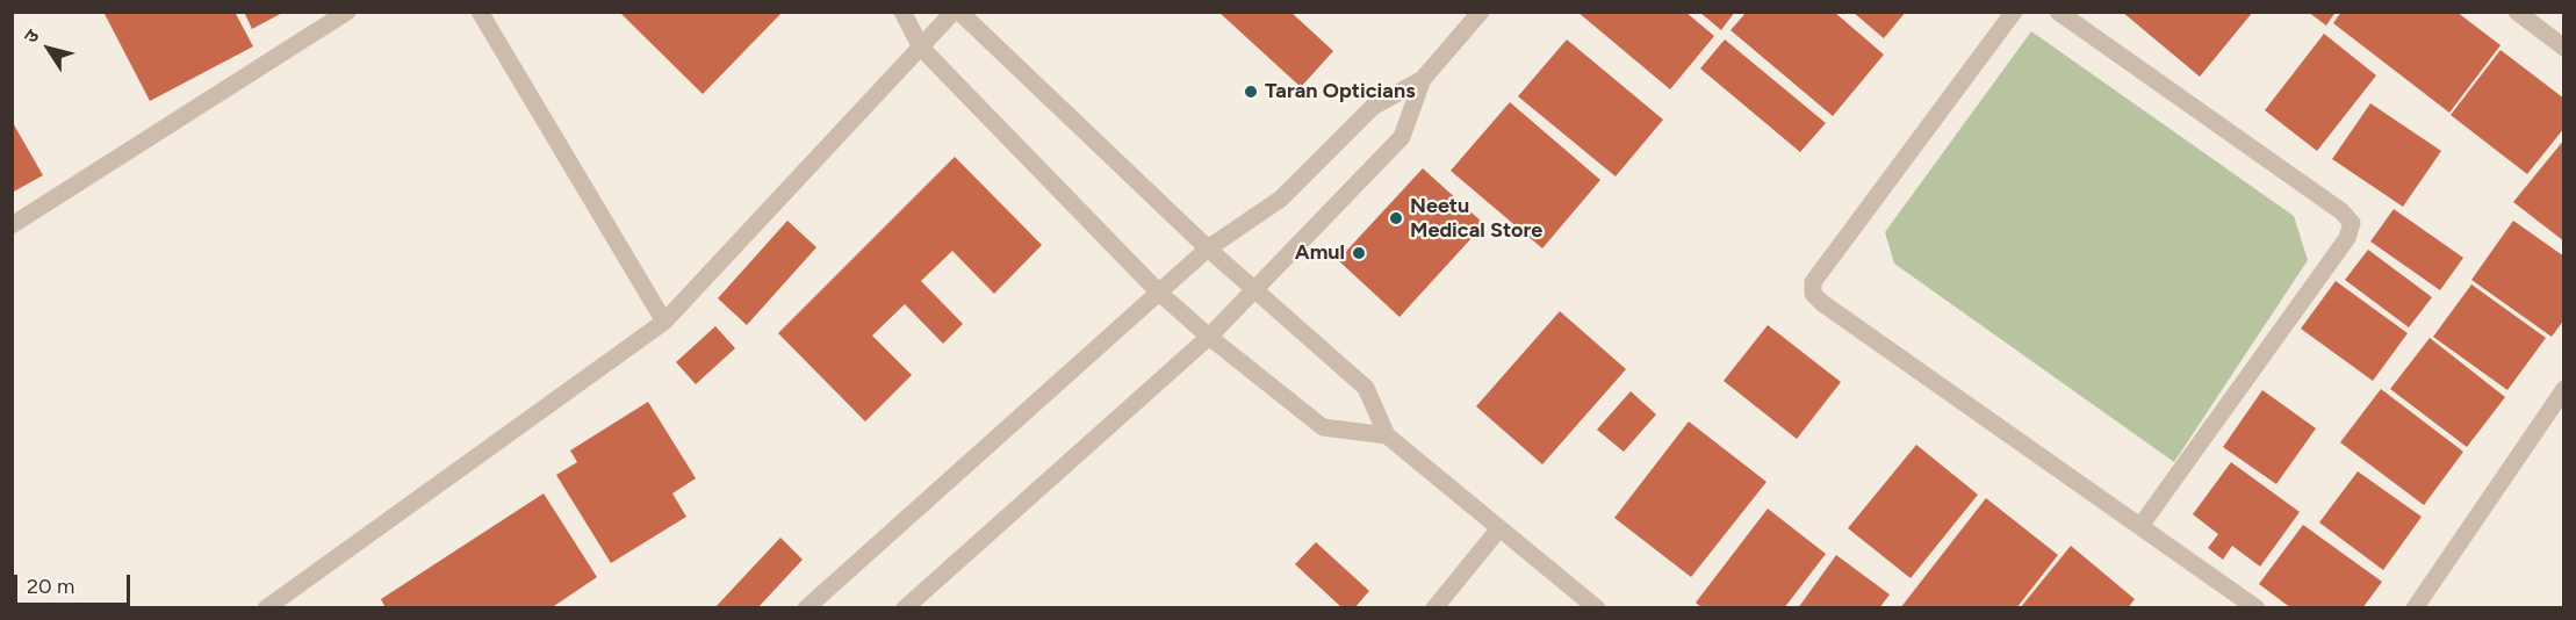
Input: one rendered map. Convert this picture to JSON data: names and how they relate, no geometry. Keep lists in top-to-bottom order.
{
  "places": ["Taran Opticians", "Neetu Medical Store", "Amul"],
  "scale_bar": "20 m",
  "north": "top left"
}
